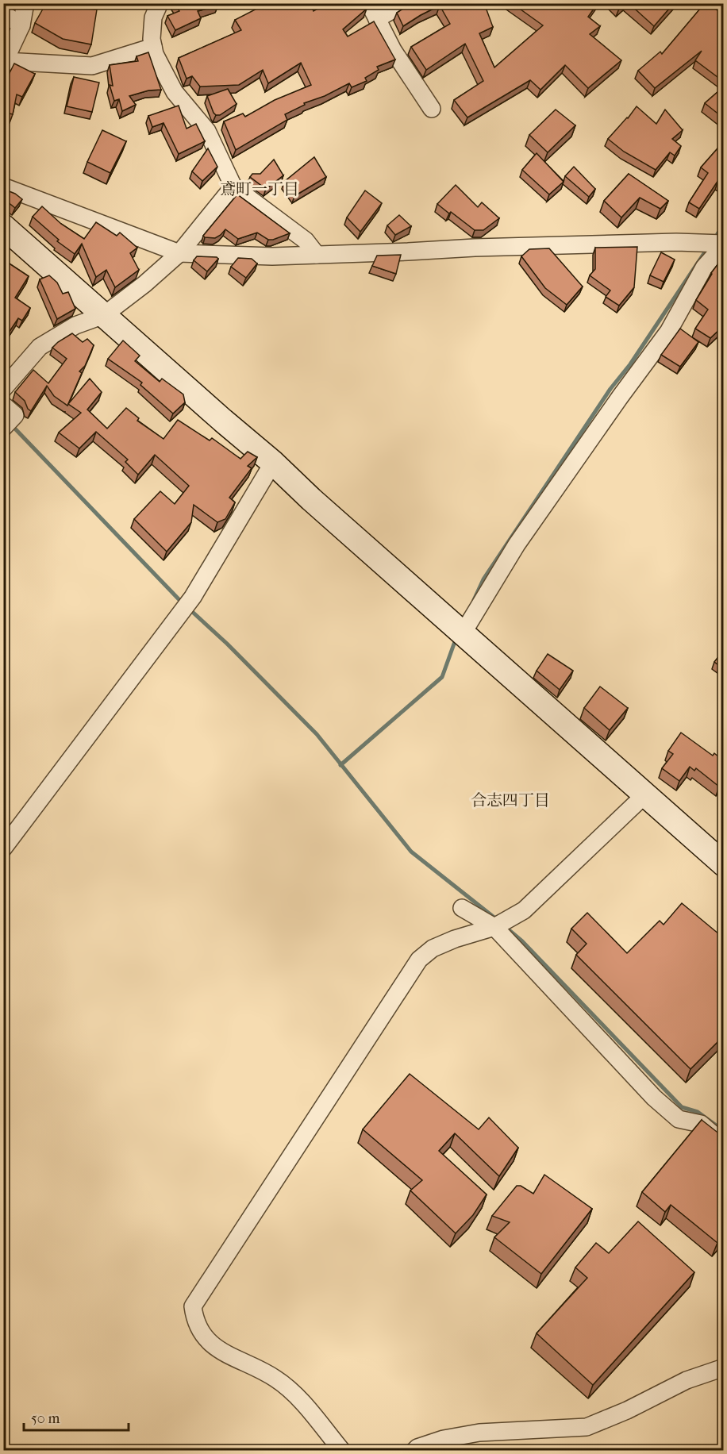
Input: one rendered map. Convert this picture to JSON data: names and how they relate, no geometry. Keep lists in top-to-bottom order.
{
  "districts": ["鳶町一丁目", "合志四丁目"],
  "scale_bar": "50 m"
}
